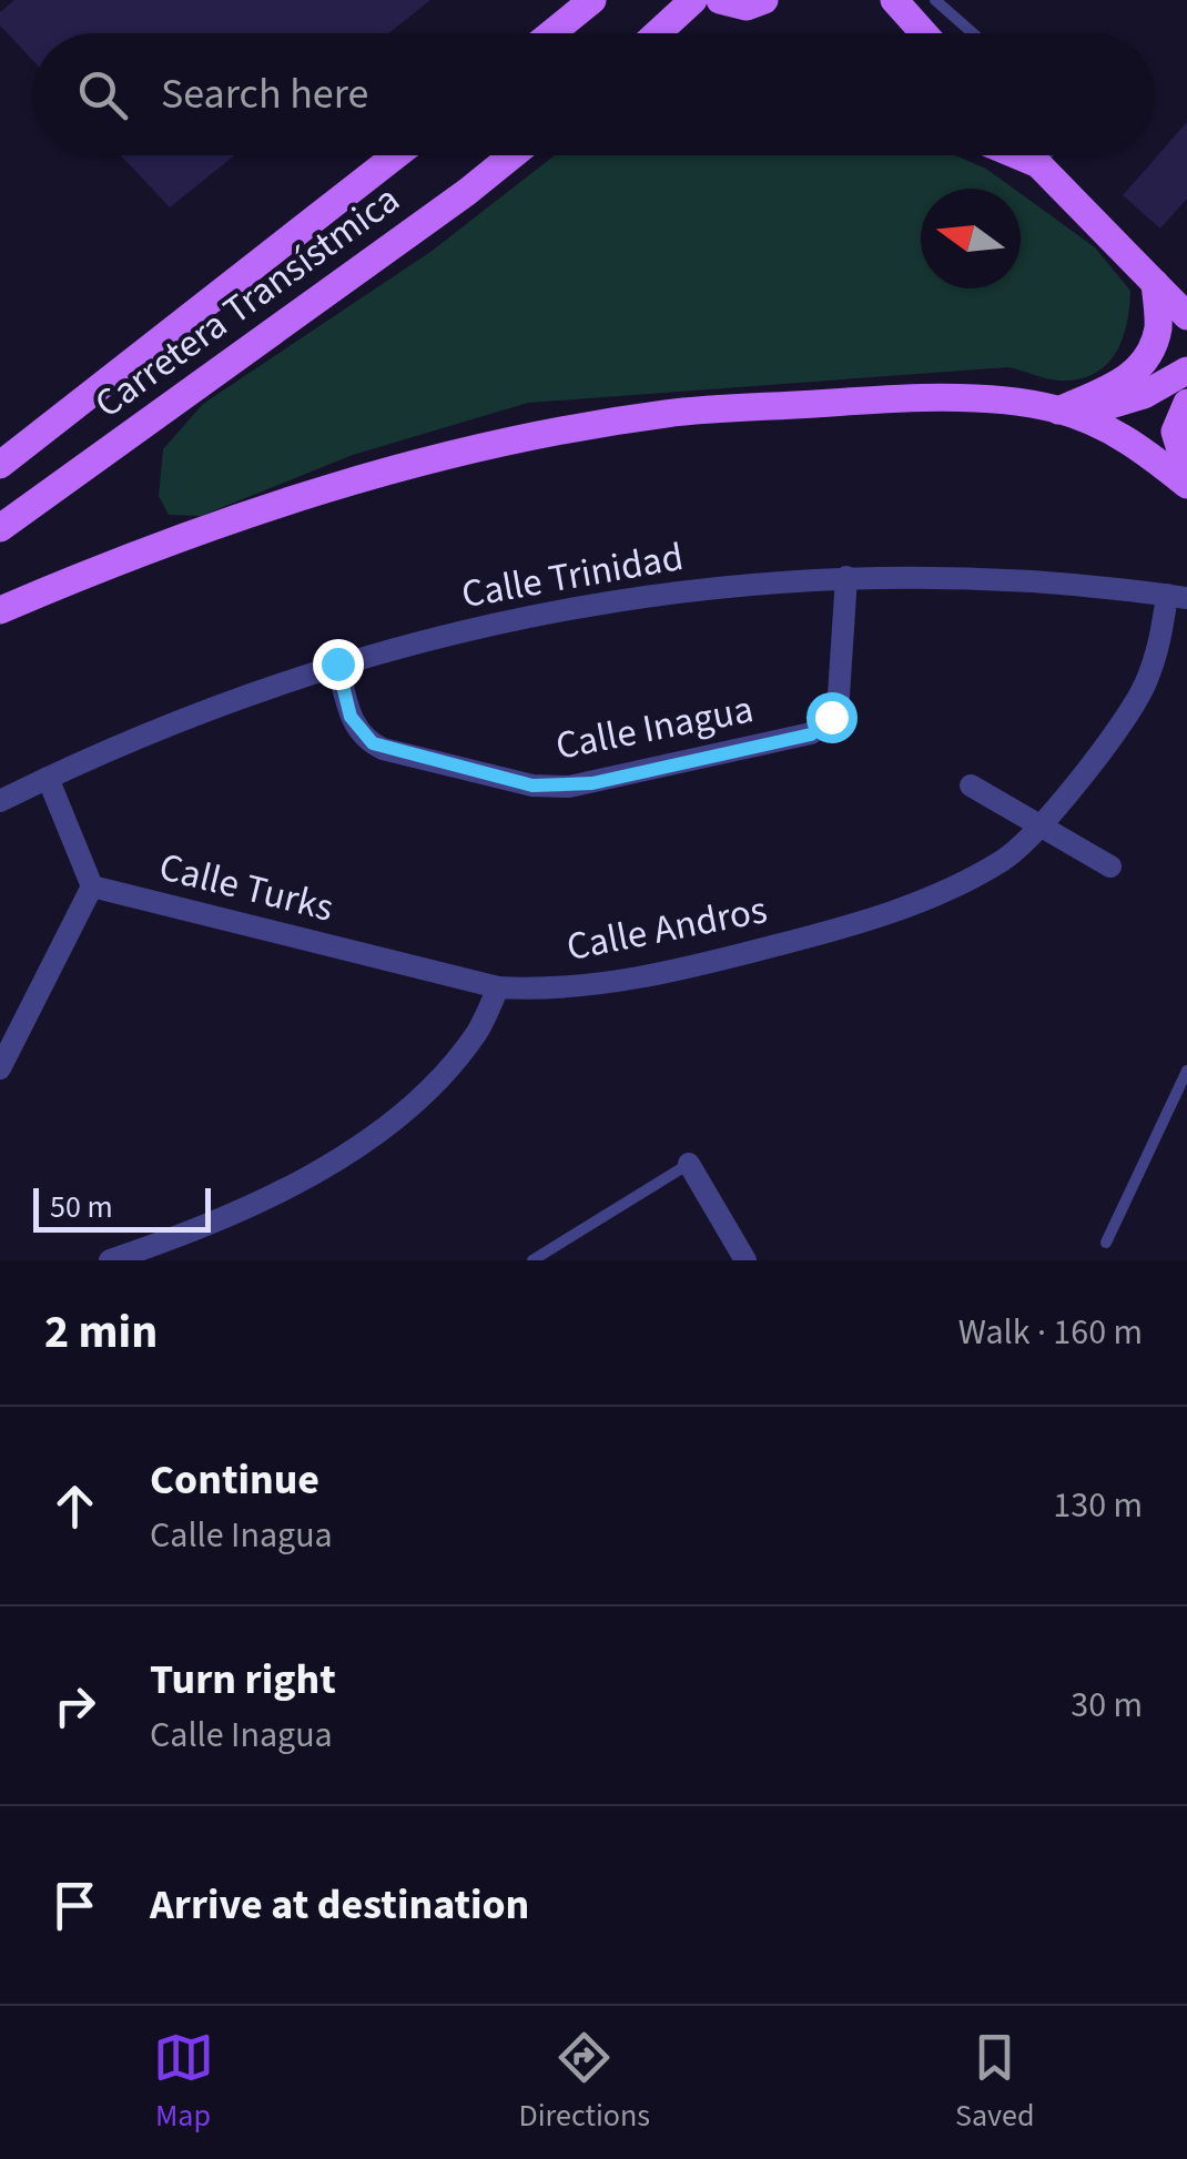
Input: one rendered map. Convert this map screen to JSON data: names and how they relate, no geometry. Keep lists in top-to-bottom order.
{
  "streets": {
    "main road": ["Carretera Transístmica"],
    "street": [
      "Calle Trinidad",
      "Calle Inagua",
      "Calle Turks",
      "Calle Andros"
    ]
  },
  "crossings": [
    ["Calle Trinidad", "Calle Inagua"],
    ["Calle Trinidad", "Calle Andros"],
    ["Calle Turks", "Calle Andros"]
  ],
  "scale_bar": "50 m",
  "north": "left",
  "page": {
    "search": "Search here",
    "scale": "50 m",
    "heading": ["2 min", "Walk · 160 m"],
    "list": [
      ["Continue", "Calle Inagua", "130 m"],
      ["Turn right", "Calle Inagua", "30 m"],
      "Arrive at destination"
    ],
    "nav": ["Map", "Directions", "Saved"]
  }
}
